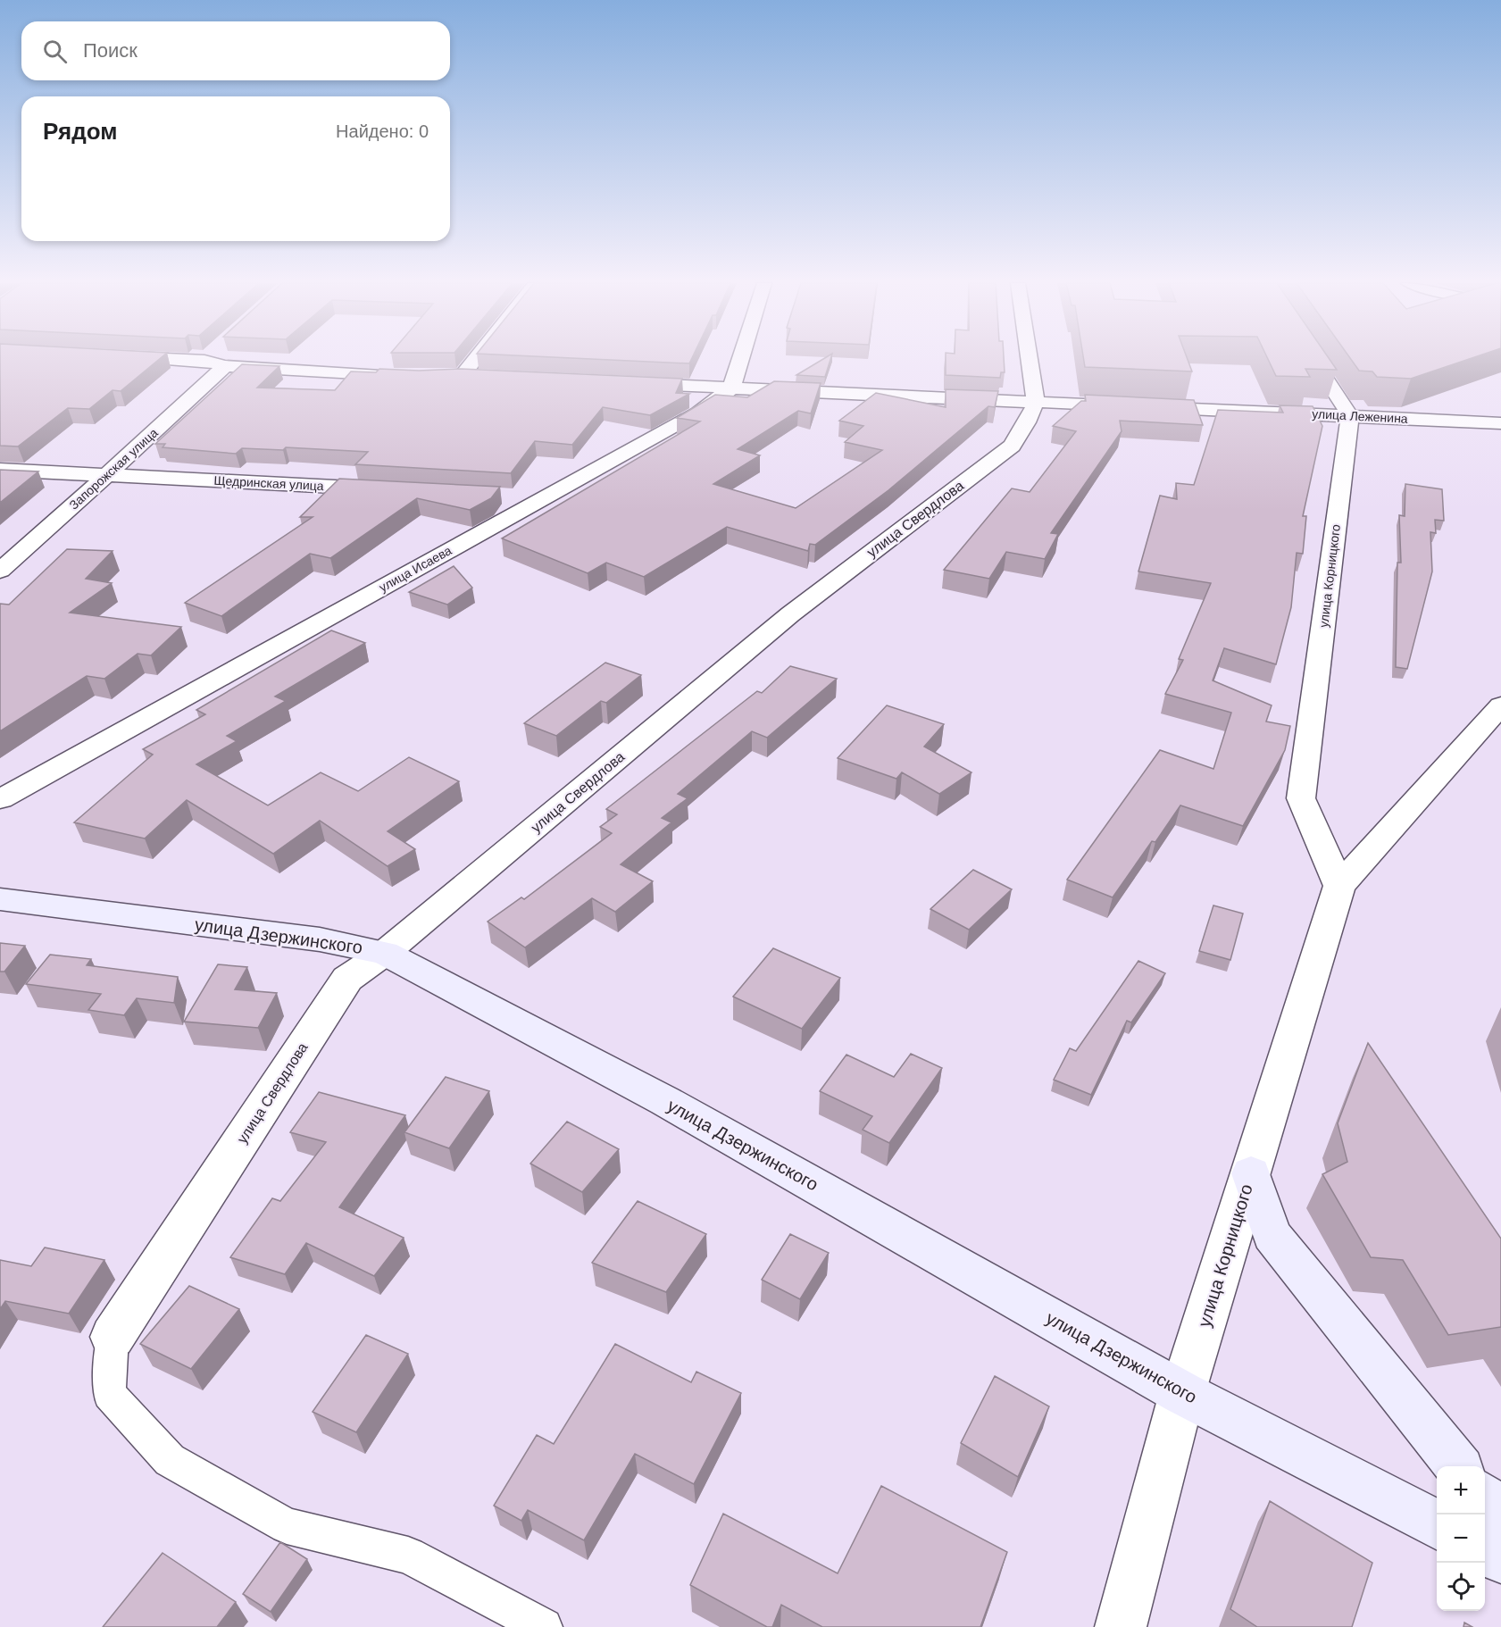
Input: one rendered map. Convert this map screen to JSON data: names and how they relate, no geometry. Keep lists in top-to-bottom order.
{
  "streets": {
    "street": [
      "улица Леженина",
      "Запорожская улица",
      "Щедринская улица",
      "улица Свердлова",
      "улица Исаева",
      "улица Корницкого",
      "улица Дзержинского"
    ]
  },
  "crossings": [
    ["улица Леженина", "улица Свердлова"],
    ["улица Леженина", "улица Исаева"],
    ["улица Леженина", "улица Корницкого"],
    ["Запорожская улица", "Щедринская улица"],
    ["улица Свердлова", "улица Дзержинского"],
    ["улица Корницкого", "улица Дзержинского"]
  ],
  "page": {
    "search": "Поиск",
    "heading": ["Рядом", "Найдено: 0"],
    "map_buttons": ["+", "−"]
  }
}
